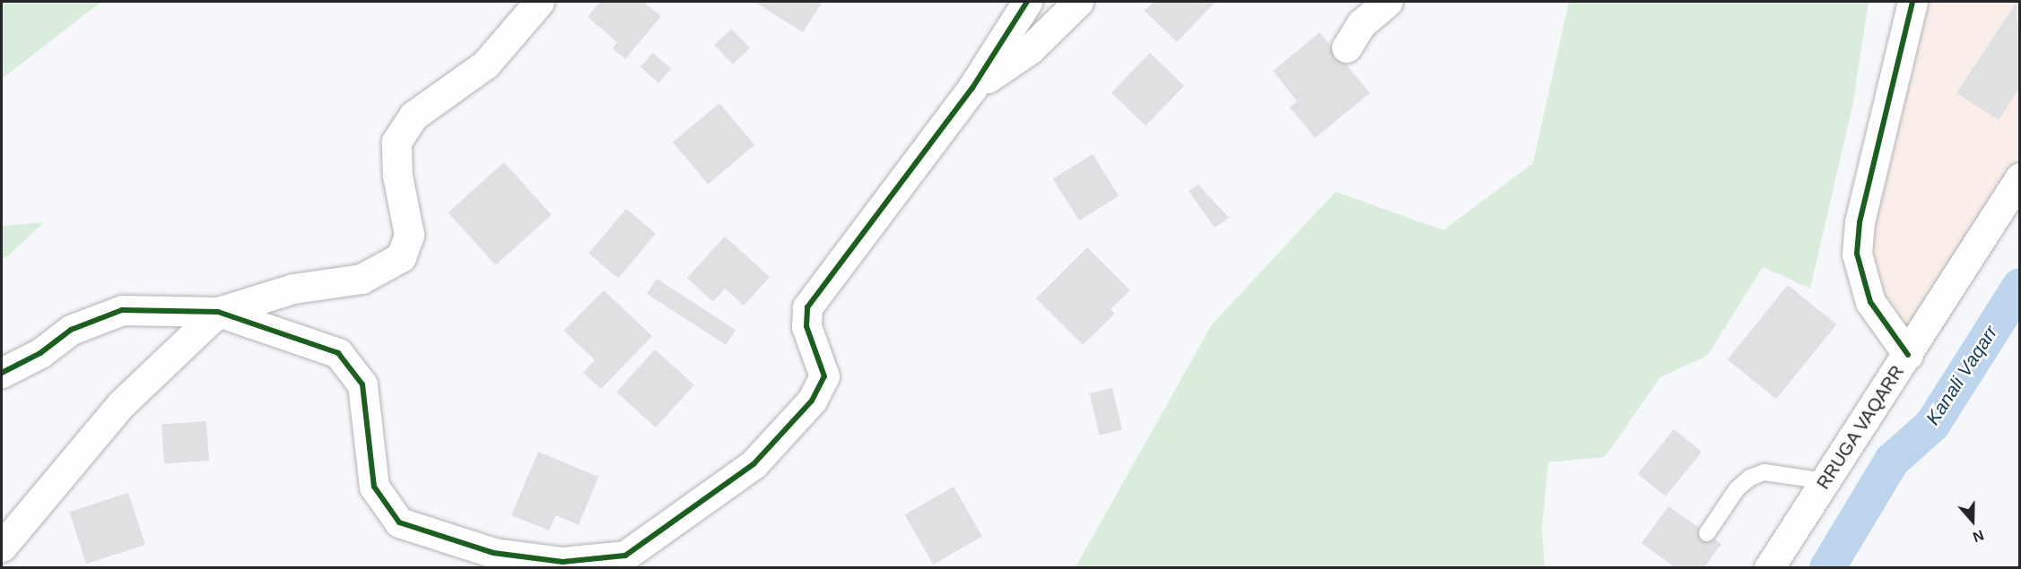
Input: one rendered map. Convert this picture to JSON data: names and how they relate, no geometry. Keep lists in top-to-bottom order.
{
  "streets": {
    "street": ["RRUGA VAQARR"]
  },
  "water": ["Kanali Vaqarr"],
  "north": "bottom"
}
